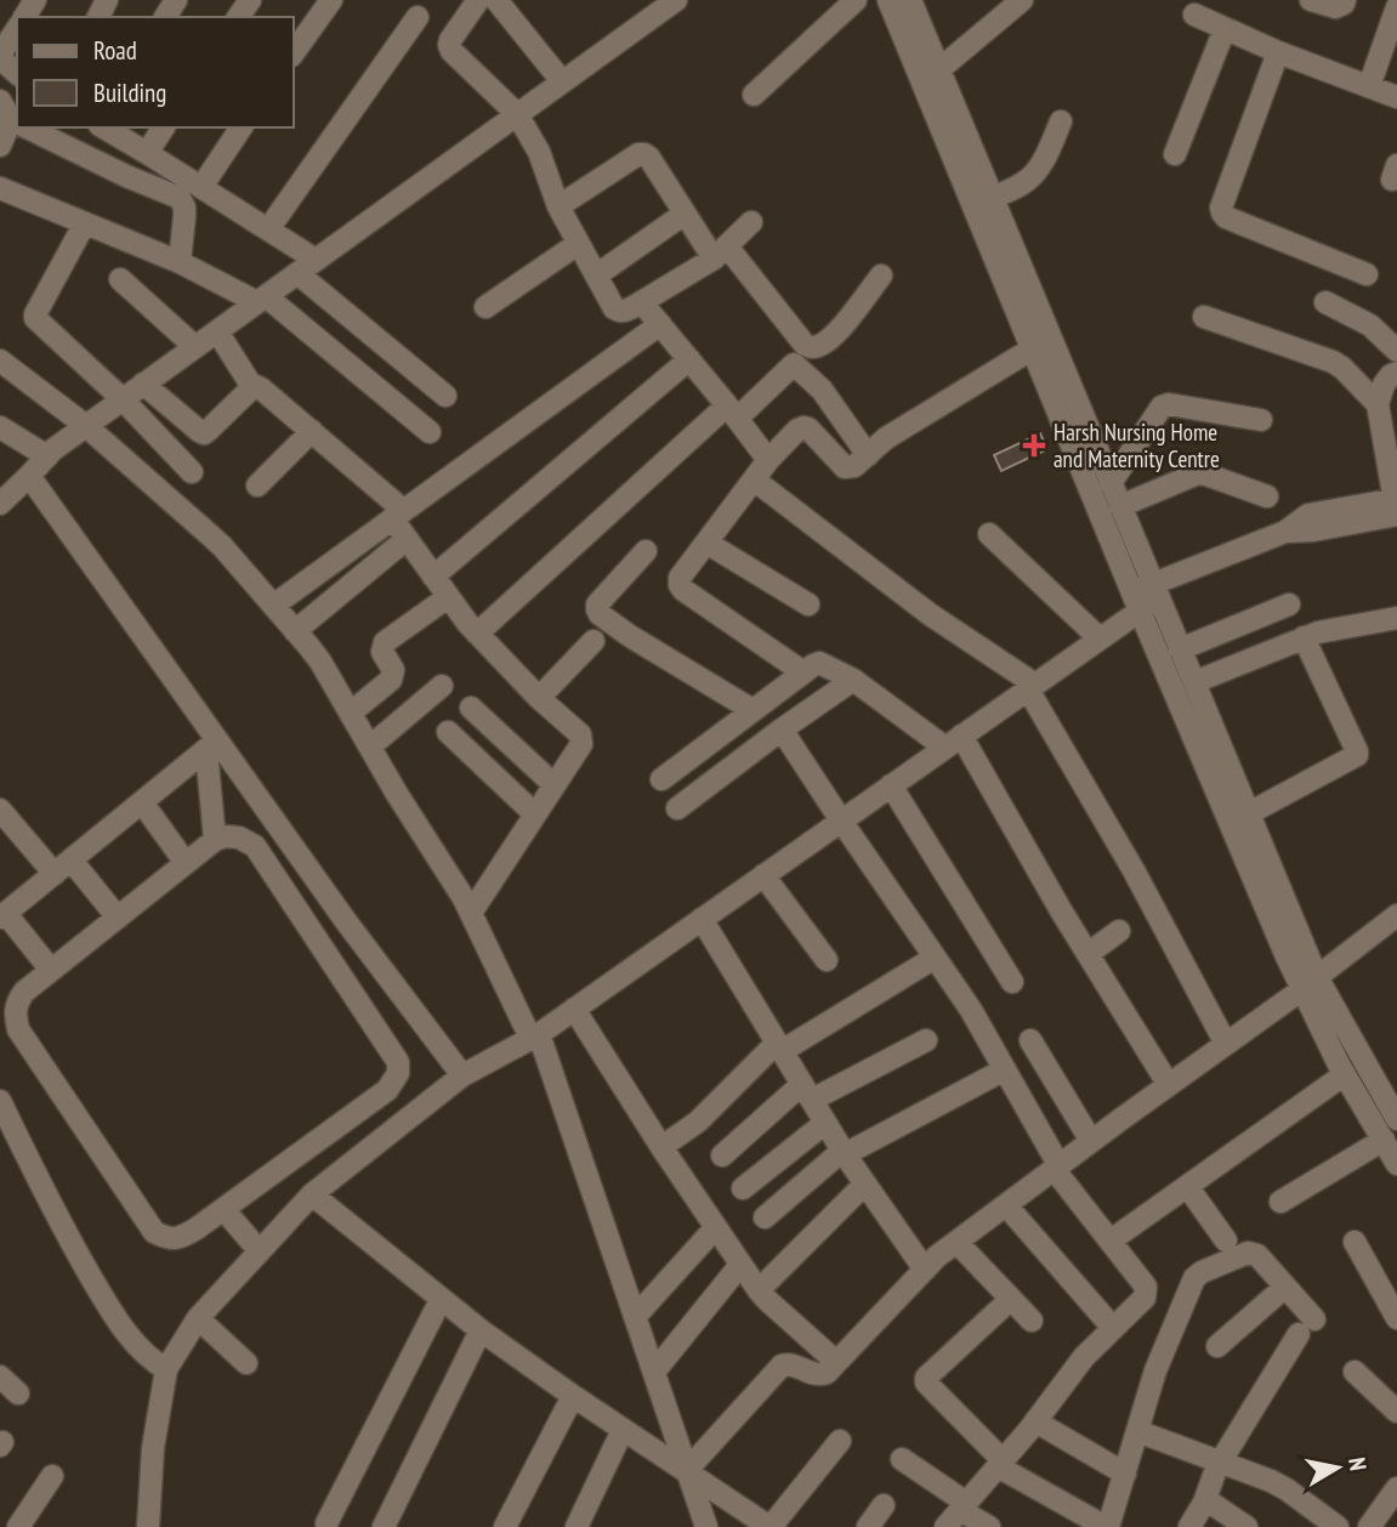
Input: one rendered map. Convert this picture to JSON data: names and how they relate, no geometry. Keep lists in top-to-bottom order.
{
  "places": {
    "health": ["Harsh Nursing Home and Maternity Centre"]
  },
  "legend": ["Road", "Building"],
  "north": "right"
}
